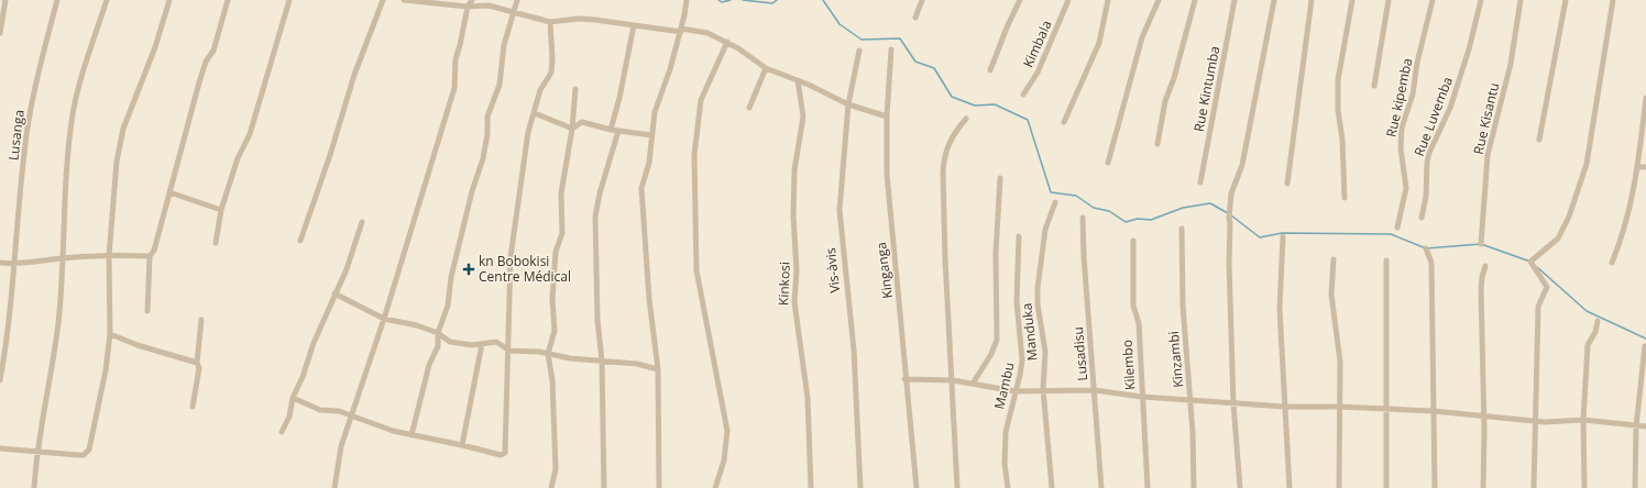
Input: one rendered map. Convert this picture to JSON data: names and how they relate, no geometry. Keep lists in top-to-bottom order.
{
  "streets": {
    "street": [
      "Kimbala",
      "Rue Kintumba",
      "Rue kipemba",
      "Rue Luvemba",
      "Rue Kisantu",
      "Lusanga",
      "Vis-àvis",
      "Kinganga",
      "Kinkosi",
      "Manduka",
      "Lusadisu",
      "Kinzambi",
      "Kilembo",
      "Mambu"
    ]
  },
  "places": {
    "health": ["kn Bobokisi Centre Médical"]
  }
}
